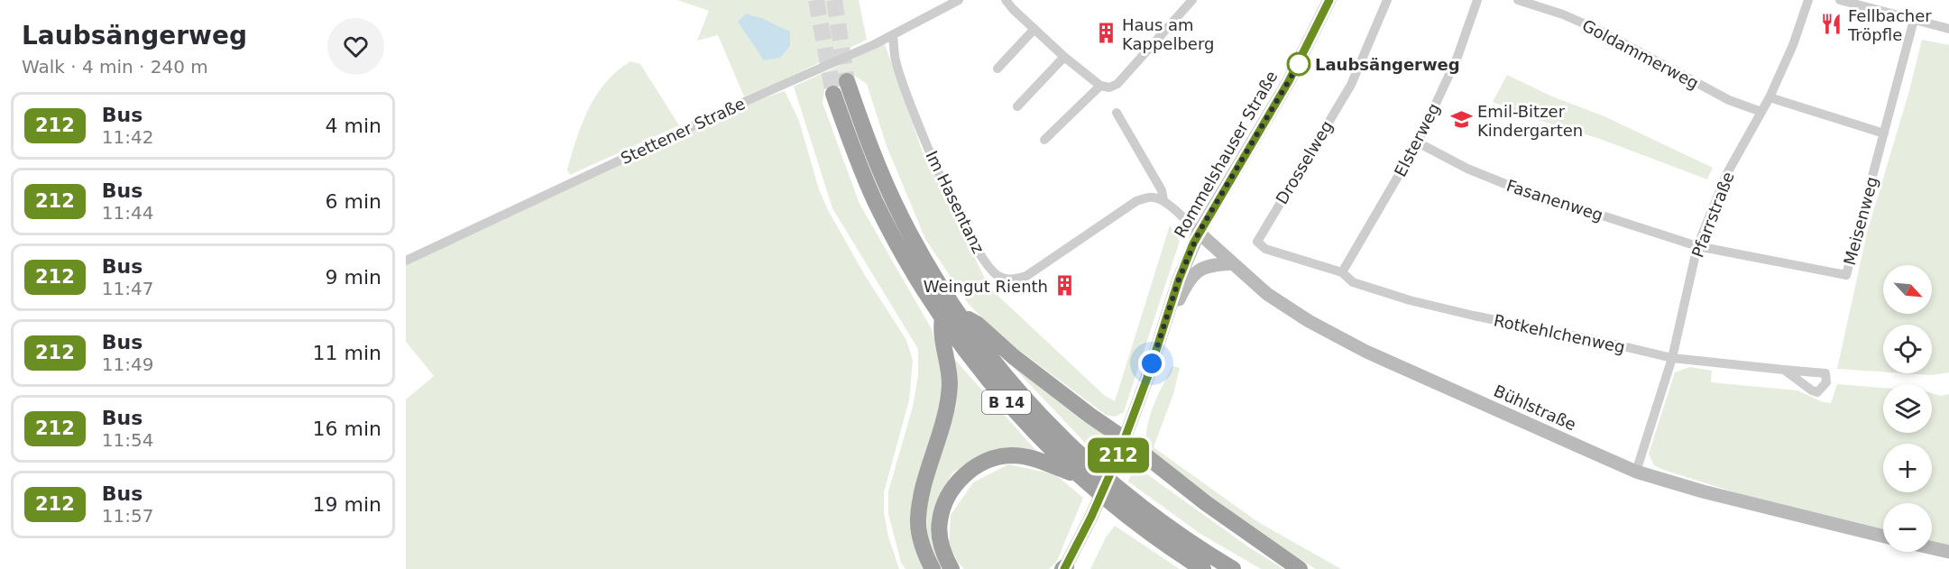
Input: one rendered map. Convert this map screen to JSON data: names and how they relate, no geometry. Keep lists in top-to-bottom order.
{
  "streets": {
    "highway": ["B 14"],
    "main road": ["Rommelshauser Straße", "Bühlstraße"],
    "street": [
      "Goldammerweg",
      "Stettener Straße",
      "Elsterweg",
      "Drosselweg",
      "Fasanenweg",
      "Im Hasentanz",
      "Pfarrstraße",
      "Meisenweg",
      "Rotkehlchenweg"
    ]
  },
  "crossings": [
    ["Goldammerweg", "Pfarrstraße"],
    ["Stettener Straße", "Im Hasentanz"],
    ["Elsterweg", "Drosselweg"],
    ["Elsterweg", "Fasanenweg"],
    ["Elsterweg", "Rotkehlchenweg"],
    ["Rommelshauser Straße", "B 14"],
    ["Rommelshauser Straße", "Bühlstraße"],
    ["Drosselweg", "Rotkehlchenweg"],
    ["Fasanenweg", "Pfarrstraße"],
    ["Fasanenweg", "Meisenweg"],
    ["Pfarrstraße", "Meisenweg"],
    ["Pfarrstraße", "Rotkehlchenweg"],
    ["Pfarrstraße", "Bühlstraße"]
  ],
  "places": {
    "restaurant": ["Fellbacher Tröpfle"],
    "building": ["Haus am Kappelberg", "Weingut Rienth"],
    "other": ["Laubsängerweg"],
    "school or university": ["Emil-Bitzer Kindergarten"]
  },
  "lines": ["bus line 212"],
  "north": "bottom right",
  "page": {
    "heading": ["Laubsängerweg", "Walk · 4 min · 240 m"],
    "on_map": "212",
    "list": [
      {
        "mark": "212",
        "name": "Bus",
        "note": "11:42",
        "value": "4 min"
      },
      {
        "mark": "212",
        "name": "Bus",
        "note": "11:44",
        "value": "6 min"
      },
      {
        "mark": "212",
        "name": "Bus",
        "note": "11:47",
        "value": "9 min"
      },
      {
        "mark": "212",
        "name": "Bus",
        "note": "11:49",
        "value": "11 min"
      },
      {
        "mark": "212",
        "name": "Bus",
        "note": "11:54",
        "value": "16 min"
      },
      {
        "mark": "212",
        "name": "Bus",
        "note": "11:57",
        "value": "19 min"
      }
    ],
    "map_buttons": ["+", "−"]
  }
}
